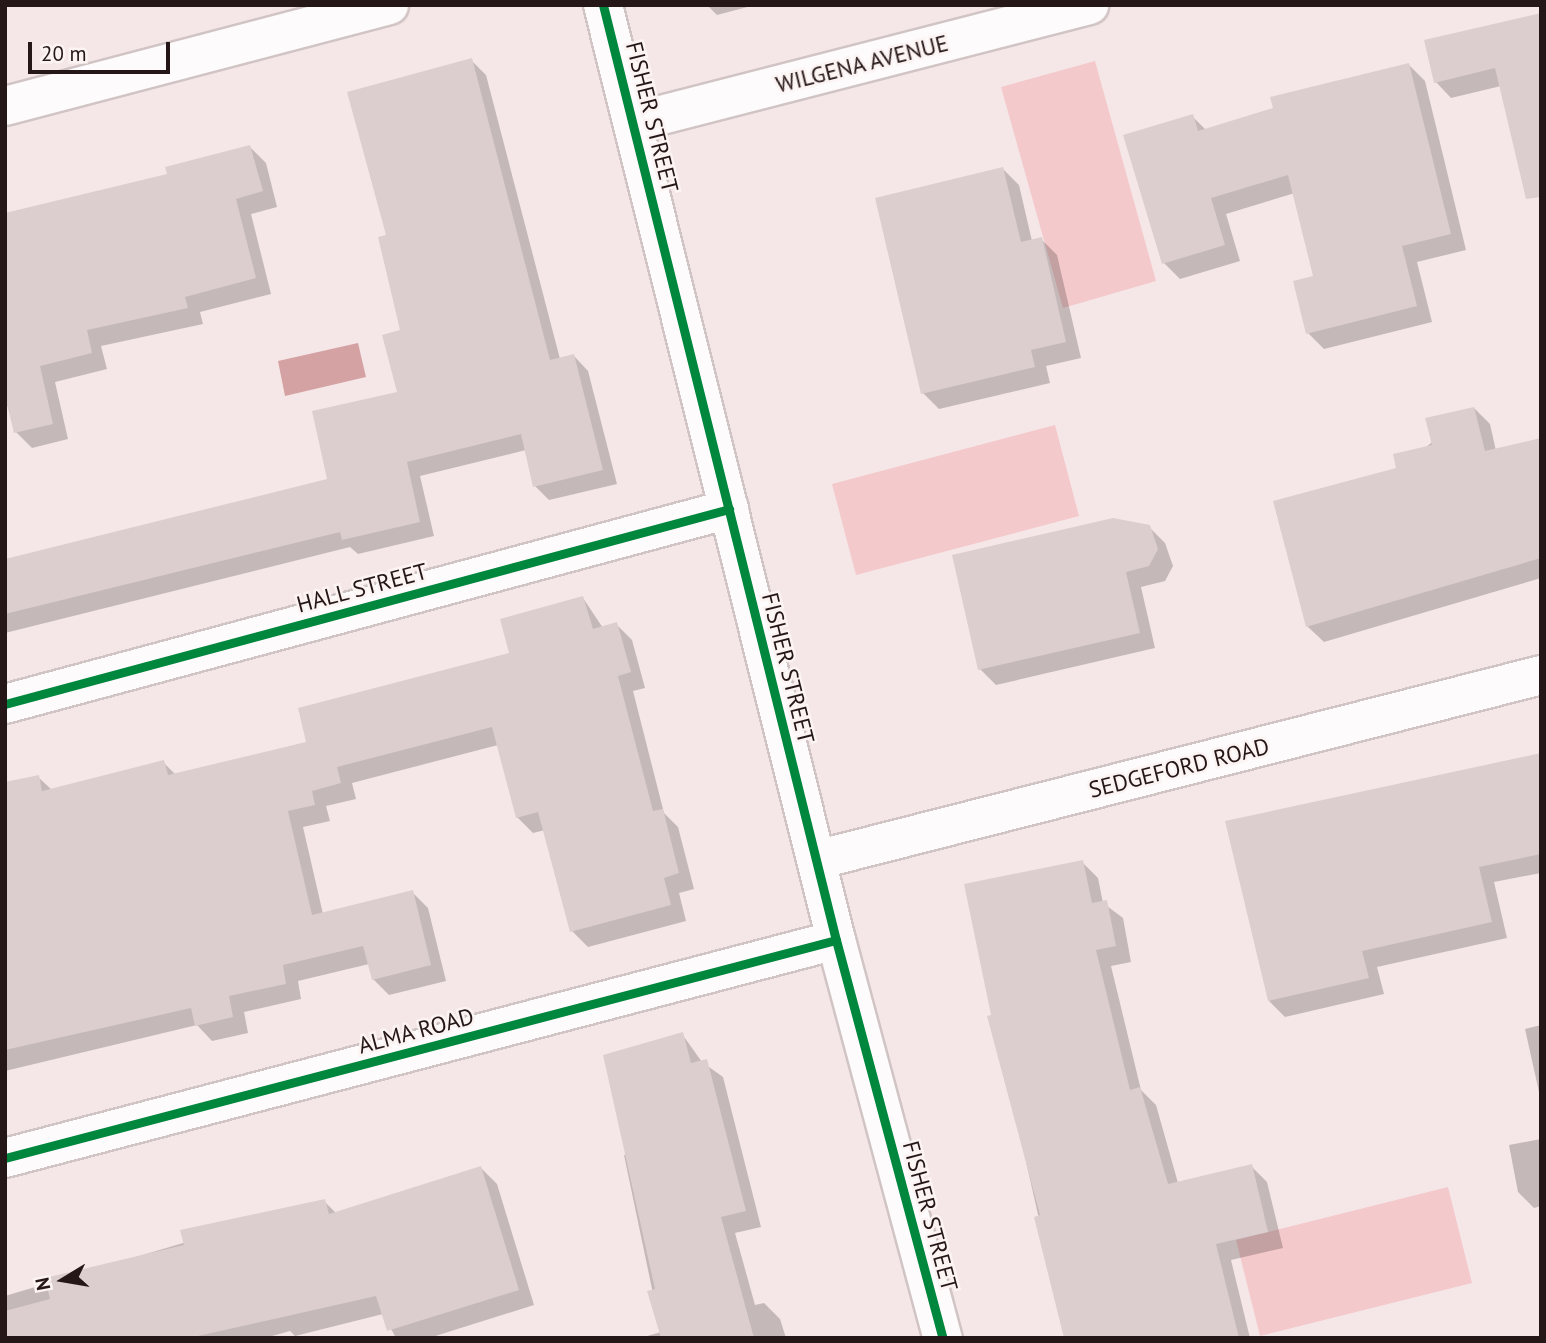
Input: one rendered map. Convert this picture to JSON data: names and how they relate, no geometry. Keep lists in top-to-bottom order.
{
  "streets": {
    "street": [
      "WILGENA AVENUE",
      "FISHER STREET",
      "HALL STREET",
      "SEDGEFORD ROAD",
      "ALMA ROAD"
    ]
  },
  "crossings": [
    ["WILGENA AVENUE", "FISHER STREET"],
    ["FISHER STREET", "HALL STREET"],
    ["FISHER STREET", "SEDGEFORD ROAD"],
    ["FISHER STREET", "ALMA ROAD"]
  ],
  "scale_bar": "20 m",
  "north": "left"
}
